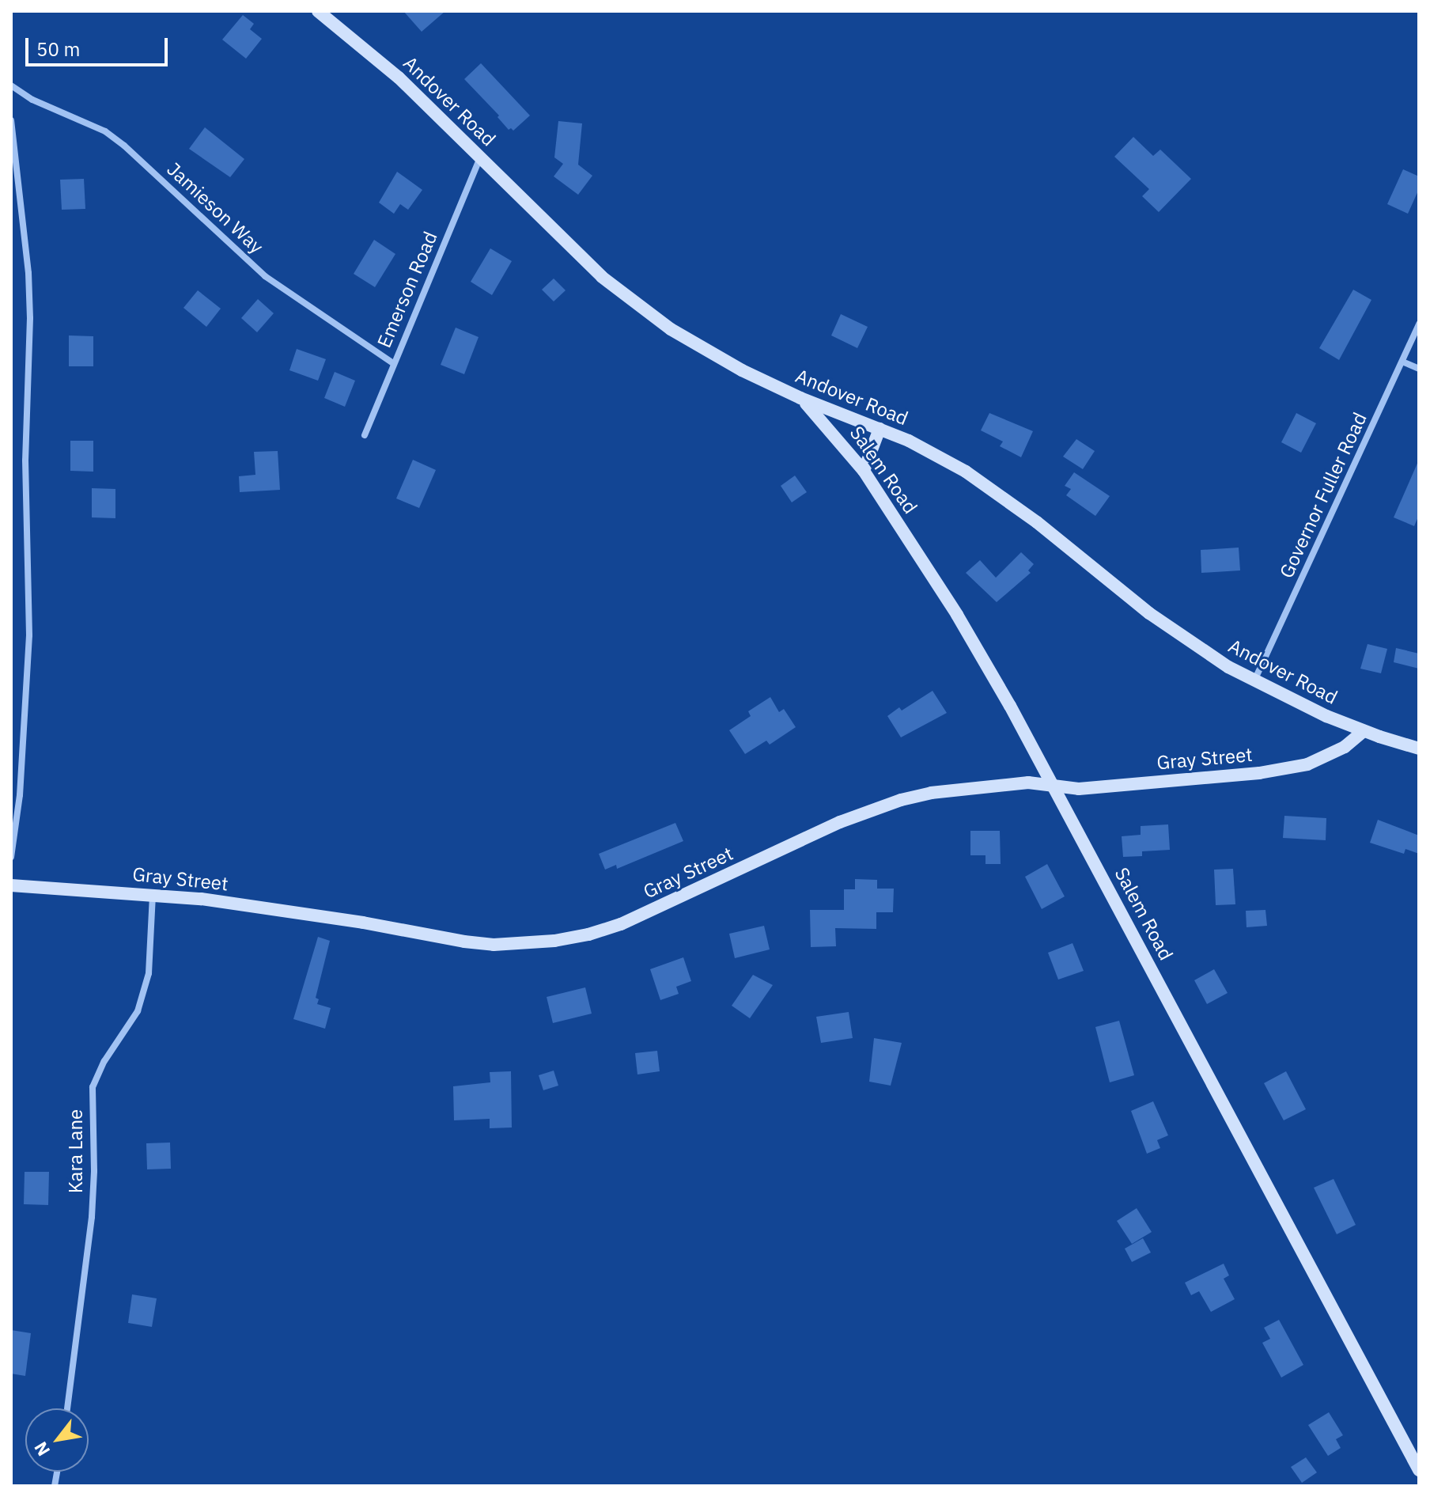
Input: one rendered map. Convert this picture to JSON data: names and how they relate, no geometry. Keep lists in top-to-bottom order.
{
  "streets": {
    "main road": ["Andover Road", "Salem Road", "Gray Street"],
    "street": [
      "Jamieson Way",
      "Emerson Road",
      "Governor Fuller Road",
      "Kara Lane"
    ]
  },
  "crossings": [
    ["Andover Road", "Emerson Road"],
    ["Andover Road", "Salem Road"],
    ["Andover Road", "Governor Fuller Road"],
    ["Andover Road", "Gray Street"],
    ["Jamieson Way", "Emerson Road"],
    ["Salem Road", "Gray Street"],
    ["Gray Street", "Kara Lane"]
  ],
  "scale_bar": "50 m",
  "north": "bottom left"
}
